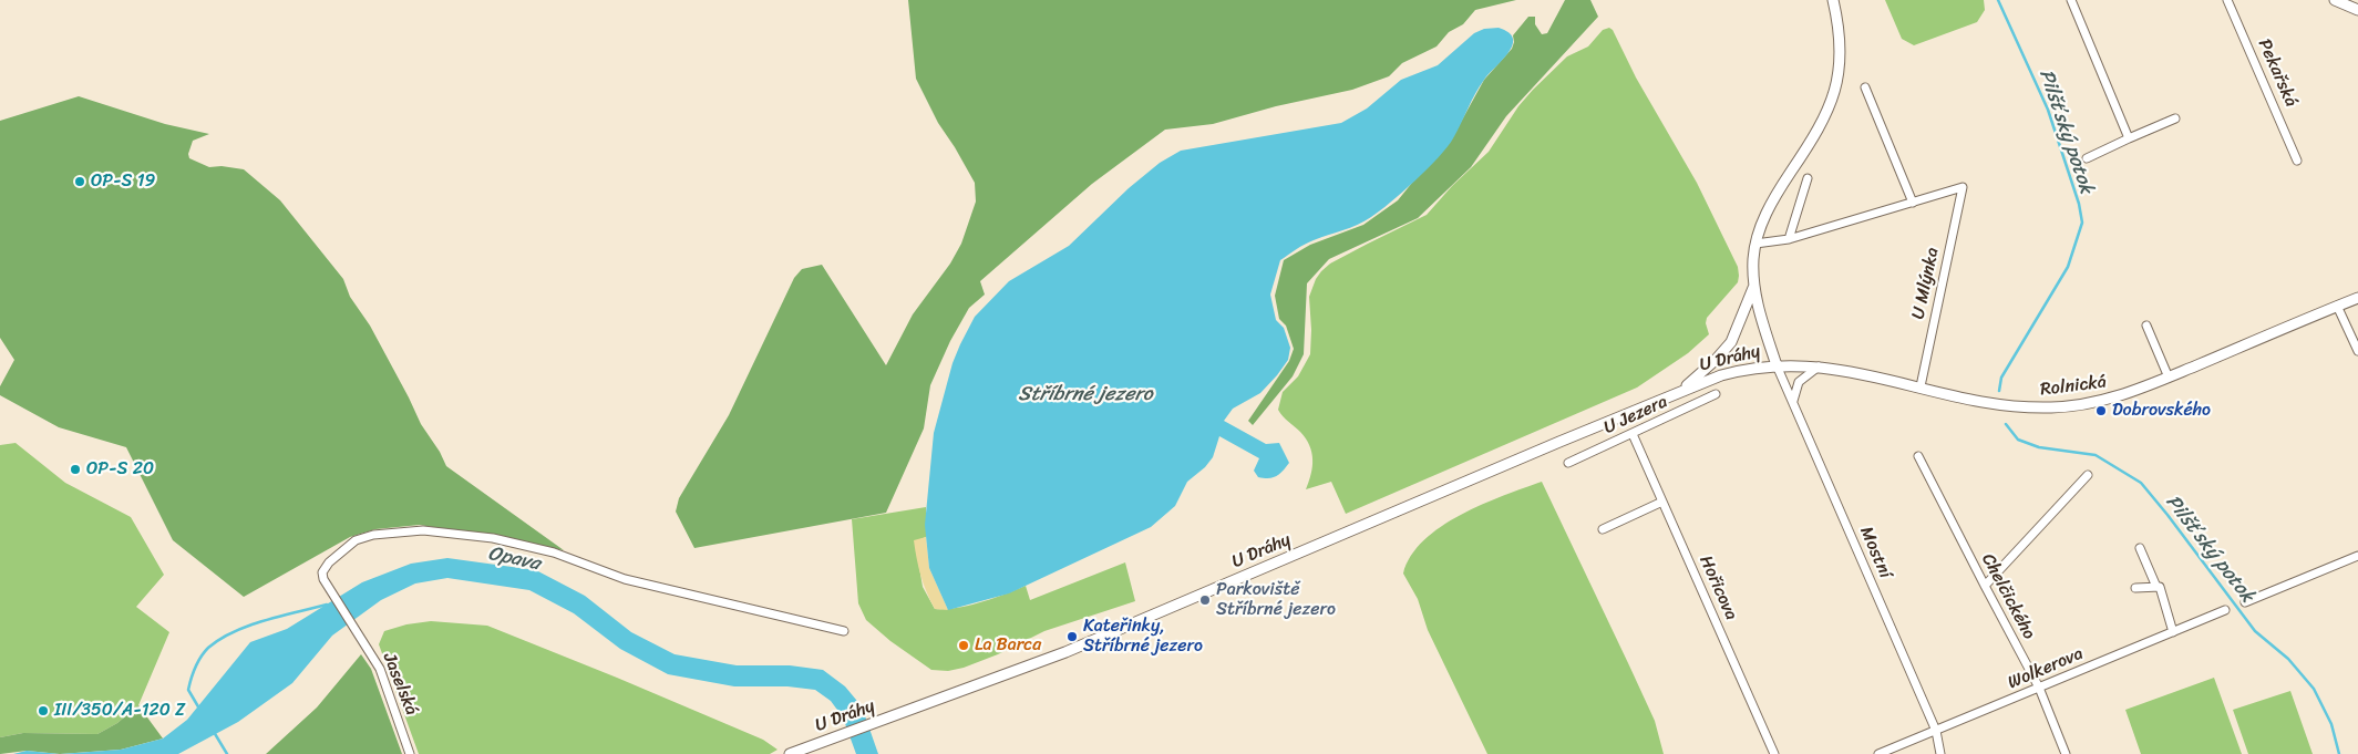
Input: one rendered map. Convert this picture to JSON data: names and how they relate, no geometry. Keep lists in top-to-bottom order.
{
  "streets": {
    "street": [
      "Pekařská",
      "U Mlýnka",
      "U Dráhy",
      "Rolnická",
      "U Jezera",
      "Mostní",
      "Hořicova",
      "Chelčického",
      "Wolkerova",
      "Jaselská"
    ]
  },
  "crossings": [
    ["U Mlýnka", "Rolnická"],
    ["U Dráhy", "Rolnická"],
    ["U Dráhy", "Mostní"],
    ["Rolnická", "Mostní"],
    ["U Jezera", "Hořicova"],
    ["Mostní", "Wolkerova"],
    ["Chelčického", "Wolkerova"]
  ],
  "water": ["Pilšťský potok", "Stříbrné jezero", "Opava"],
  "places": [
    "OP-S 19",
    "Dobrovského",
    "OP-S 20",
    "Parkoviště Stříbrné jezero",
    "Kateřinky, Stříbrné jezero",
    "La Barca",
    "III/350/A-120 Z"
  ]
}
